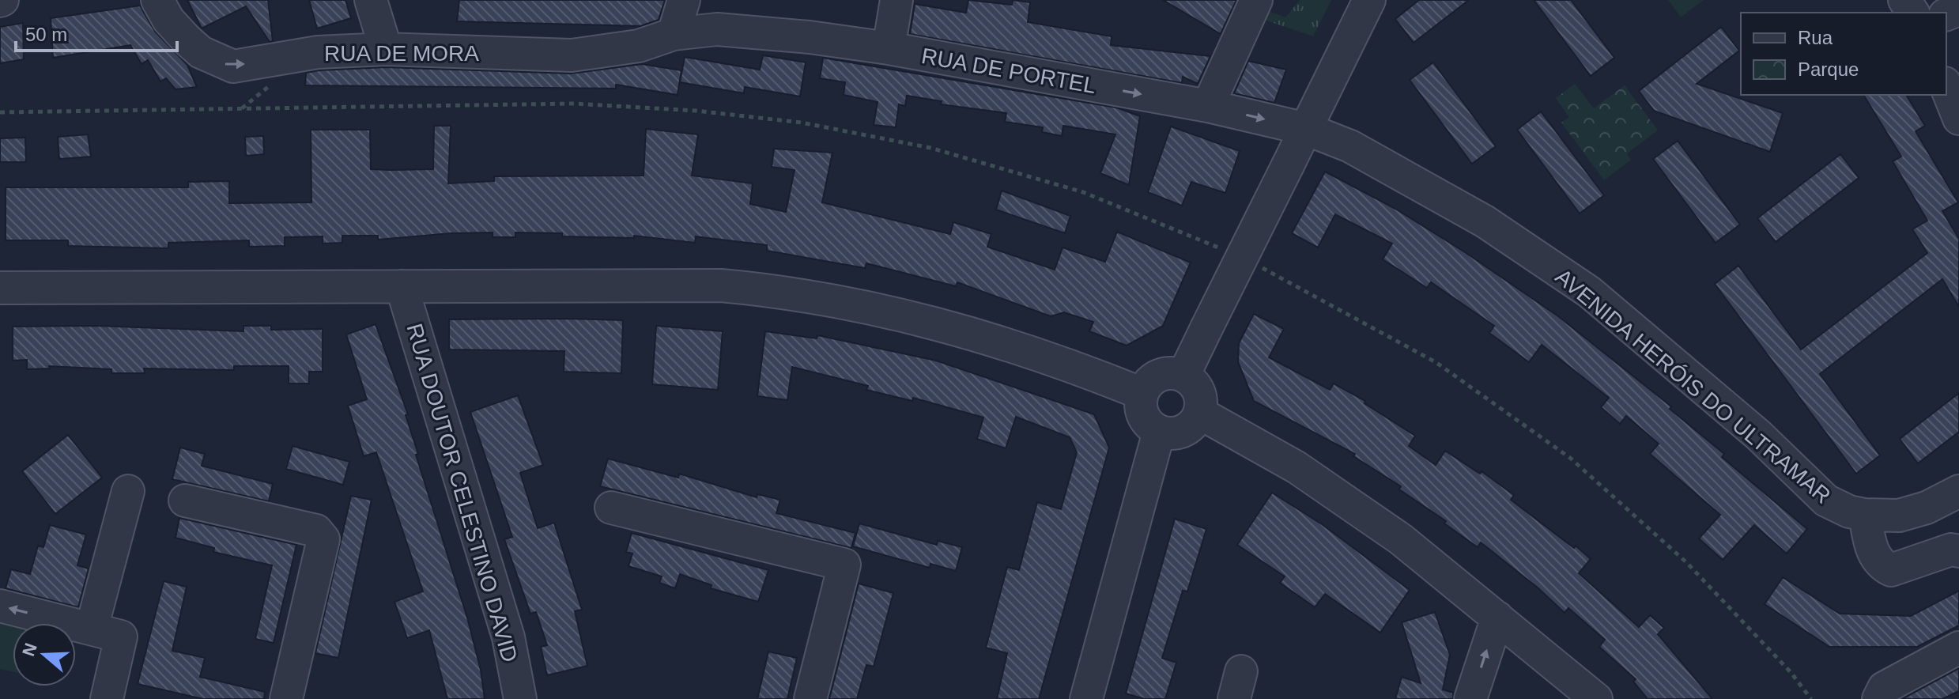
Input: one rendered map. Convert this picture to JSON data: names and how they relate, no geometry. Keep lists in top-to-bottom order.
{
  "streets": {
    "street": [
      "RUA DE MORA",
      "RUA DE PORTEL",
      "AVENIDA HERÓIS DO ULTRAMAR",
      "RUA DOUTOR CELESTINO DAVID"
    ]
  },
  "crossings": [
    ["RUA DE MORA", "RUA DE PORTEL"],
    ["RUA DE PORTEL", "AVENIDA HERÓIS DO ULTRAMAR"]
  ],
  "legend": ["Rua", "Parque"],
  "scale_bar": "50 m",
  "north": "left"
}
